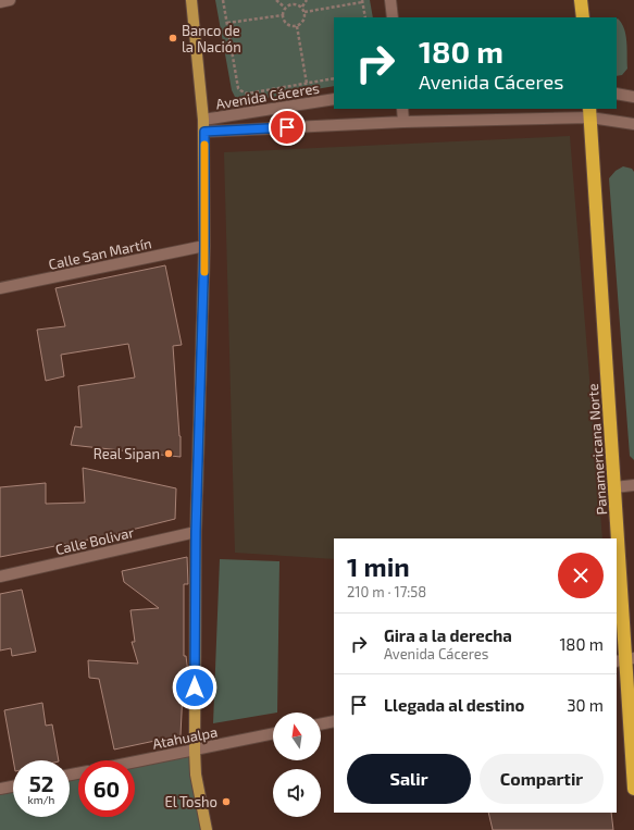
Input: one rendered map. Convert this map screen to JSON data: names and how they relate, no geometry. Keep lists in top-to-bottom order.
{
  "streets": {
    "highway": ["Panamericana Norte"],
    "street": [
      "Avenida Cáceres",
      "Calle San Martín",
      "Calle Bolivar",
      "Atahualpa"
    ]
  },
  "crossings": [
    ["Avenida Cáceres", "Panamericana Norte"]
  ],
  "places": ["Banco de la Nación", "Real Sipan", "El Tosho"],
  "north": "top",
  "page": {
    "turn": ["180 m", "Avenida Cáceres"],
    "heading": ["1 min", "210 m · 17:58"],
    "list": [
      {
        "name": "Gira a la derecha",
        "note": "Avenida Cáceres",
        "value": "180 m"
      },
      {
        "name": "Llegada al destino",
        "value": "30 m"
      }
    ],
    "buttons": ["Salir", "Compartir"],
    "speed": "52 km/h",
    "limit": "60"
  }
}
